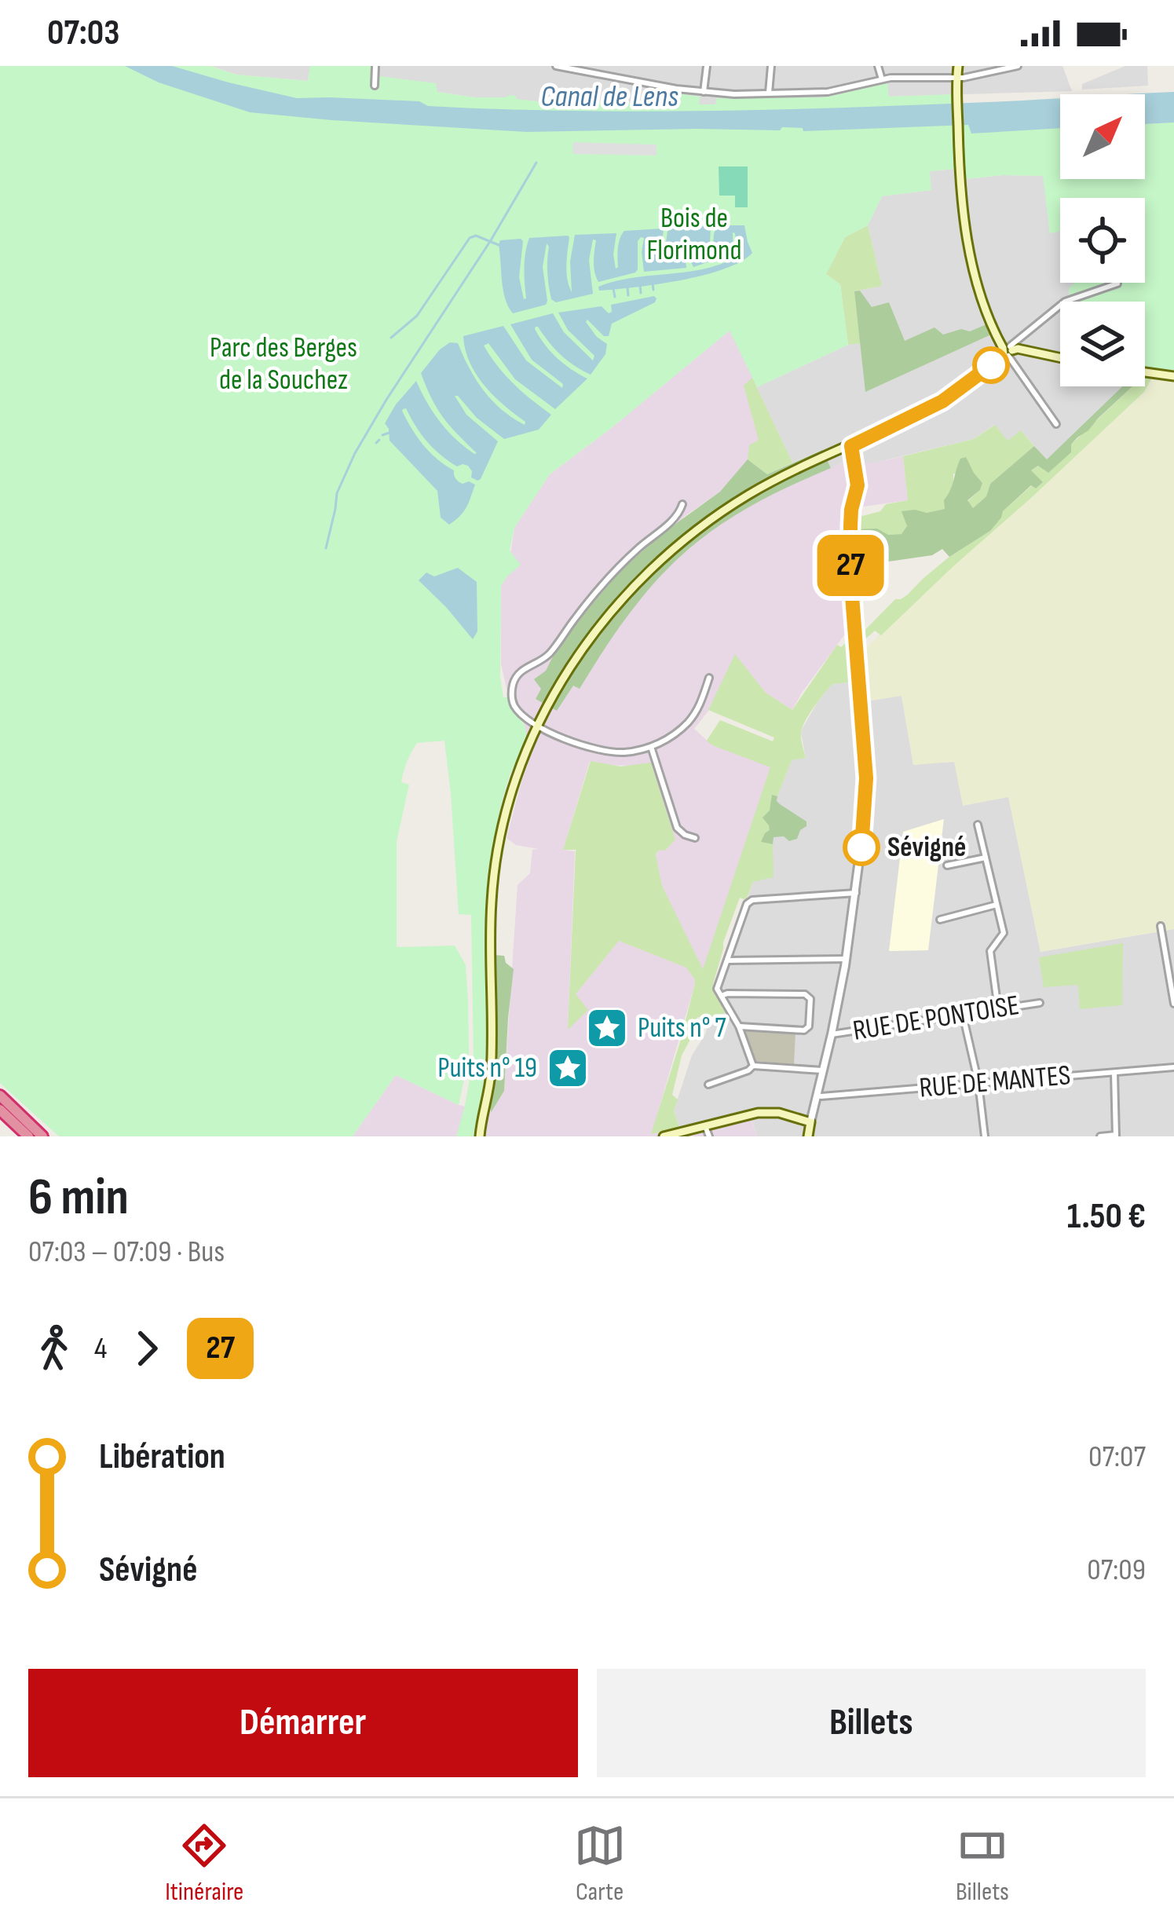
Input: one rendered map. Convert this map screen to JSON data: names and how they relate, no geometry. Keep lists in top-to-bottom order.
{
  "streets": {
    "street": ["RUE DE PONTOISE", "RUE DE MANTES"]
  },
  "water": ["Canal de Lens"],
  "parks": ["Bois de Florimond", "Parc des Berges de la Souchez"],
  "places": {
    "other": ["Sévigné"],
    "place": ["Puits n° 7", "Puits n° 19"]
  },
  "lines": ["bus line 27"],
  "north": "top right",
  "page": {
    "status": "07:03",
    "on_map": "27",
    "heading": ["6 min", "07:03 – 07:09 · Bus", "1.50 €"],
    "legs": ["4", "27"],
    "list": [
      {
        "name": "Libération",
        "value": "07:07"
      },
      {
        "name": "Sévigné",
        "value": "07:09"
      }
    ],
    "buttons": ["Démarrer", "Billets"],
    "tabs": ["Itinéraire", "Carte", "Billets"]
  }
}
